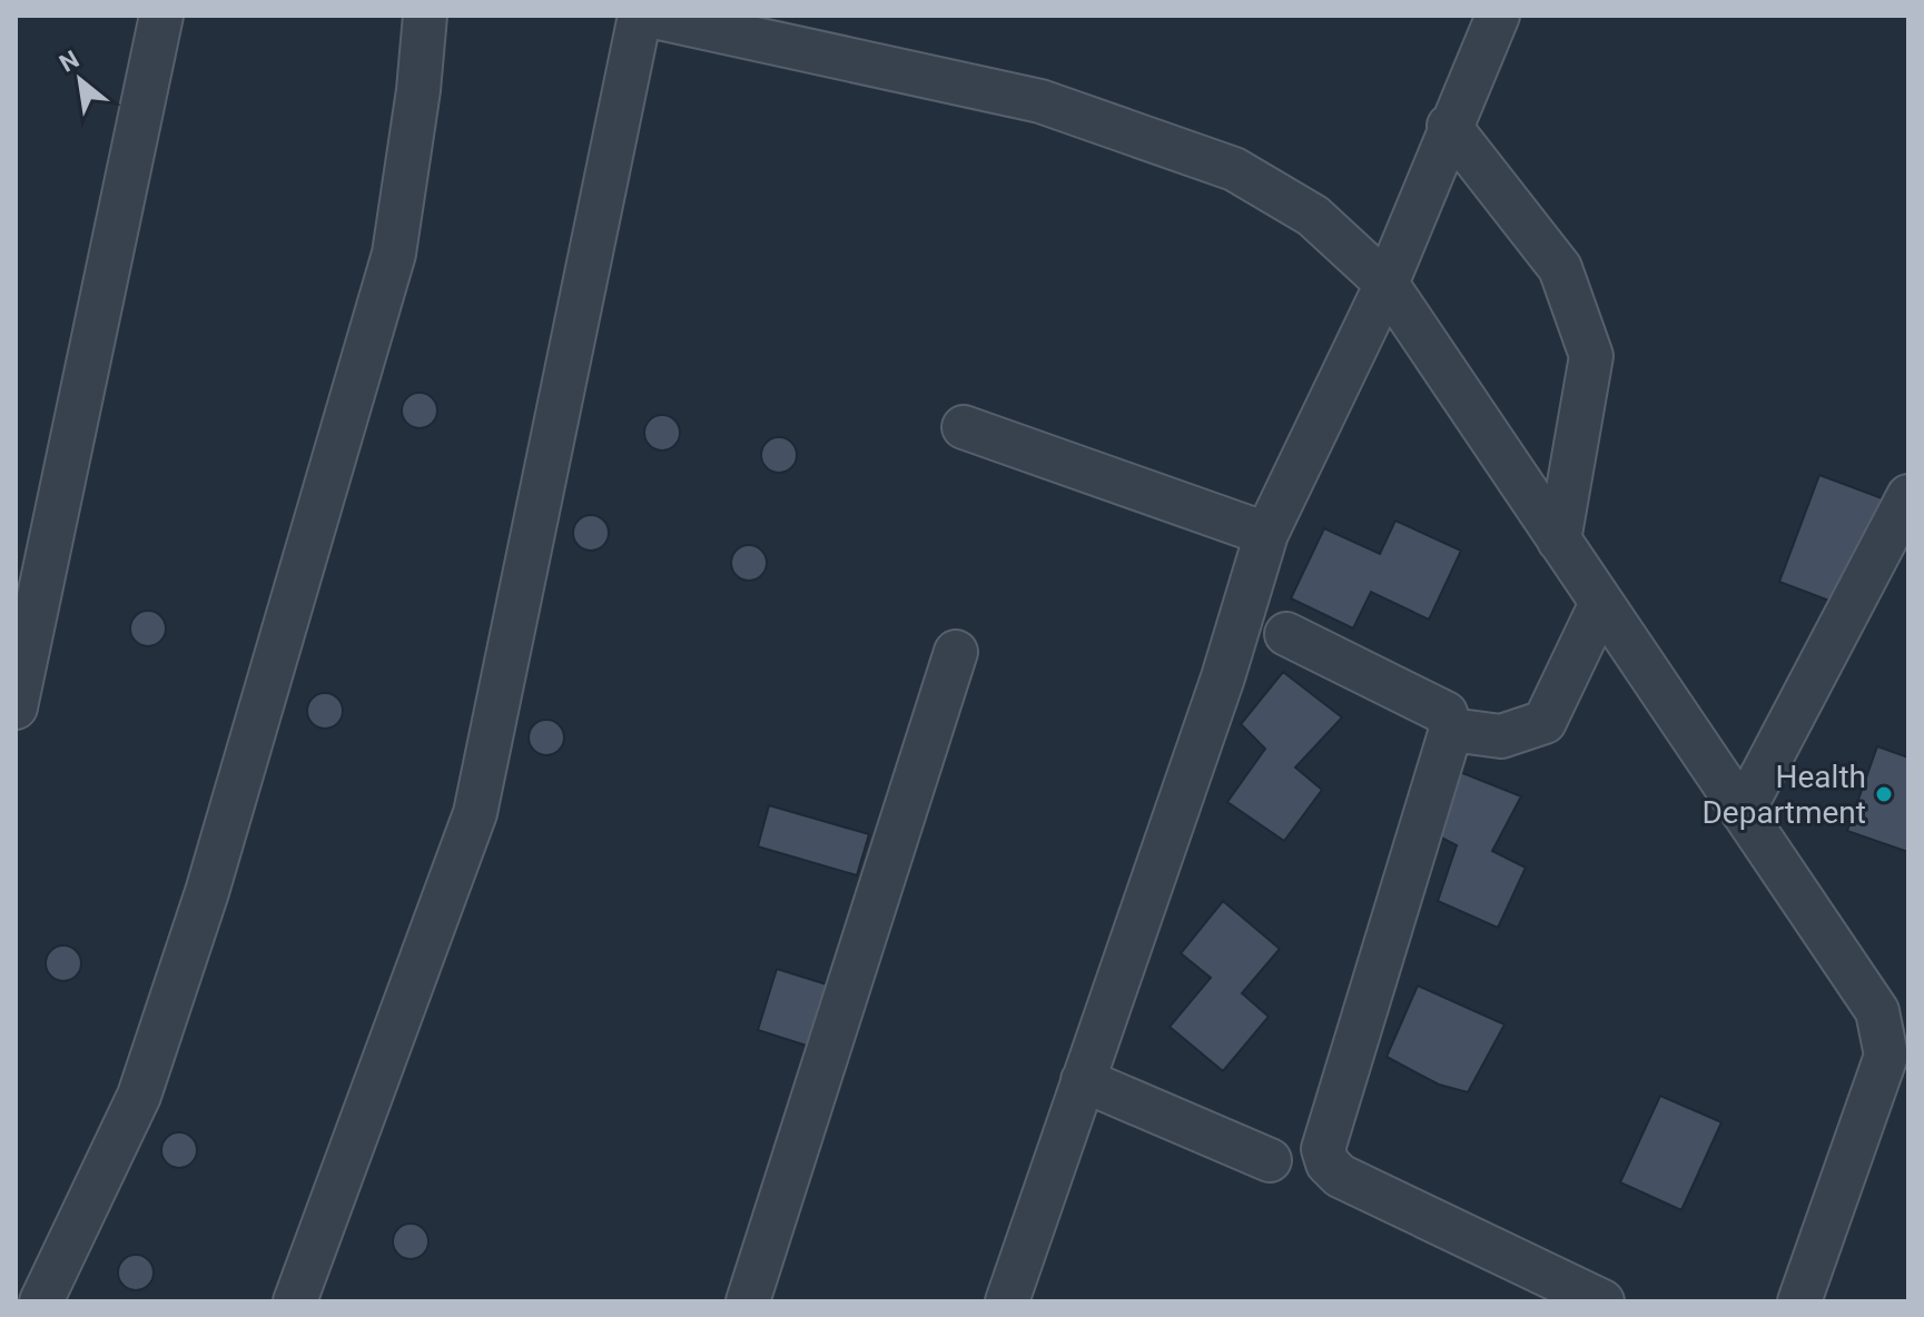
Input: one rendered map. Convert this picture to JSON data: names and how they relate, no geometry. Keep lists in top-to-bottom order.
{
  "places": ["Health Department"],
  "north": "top left"
}
